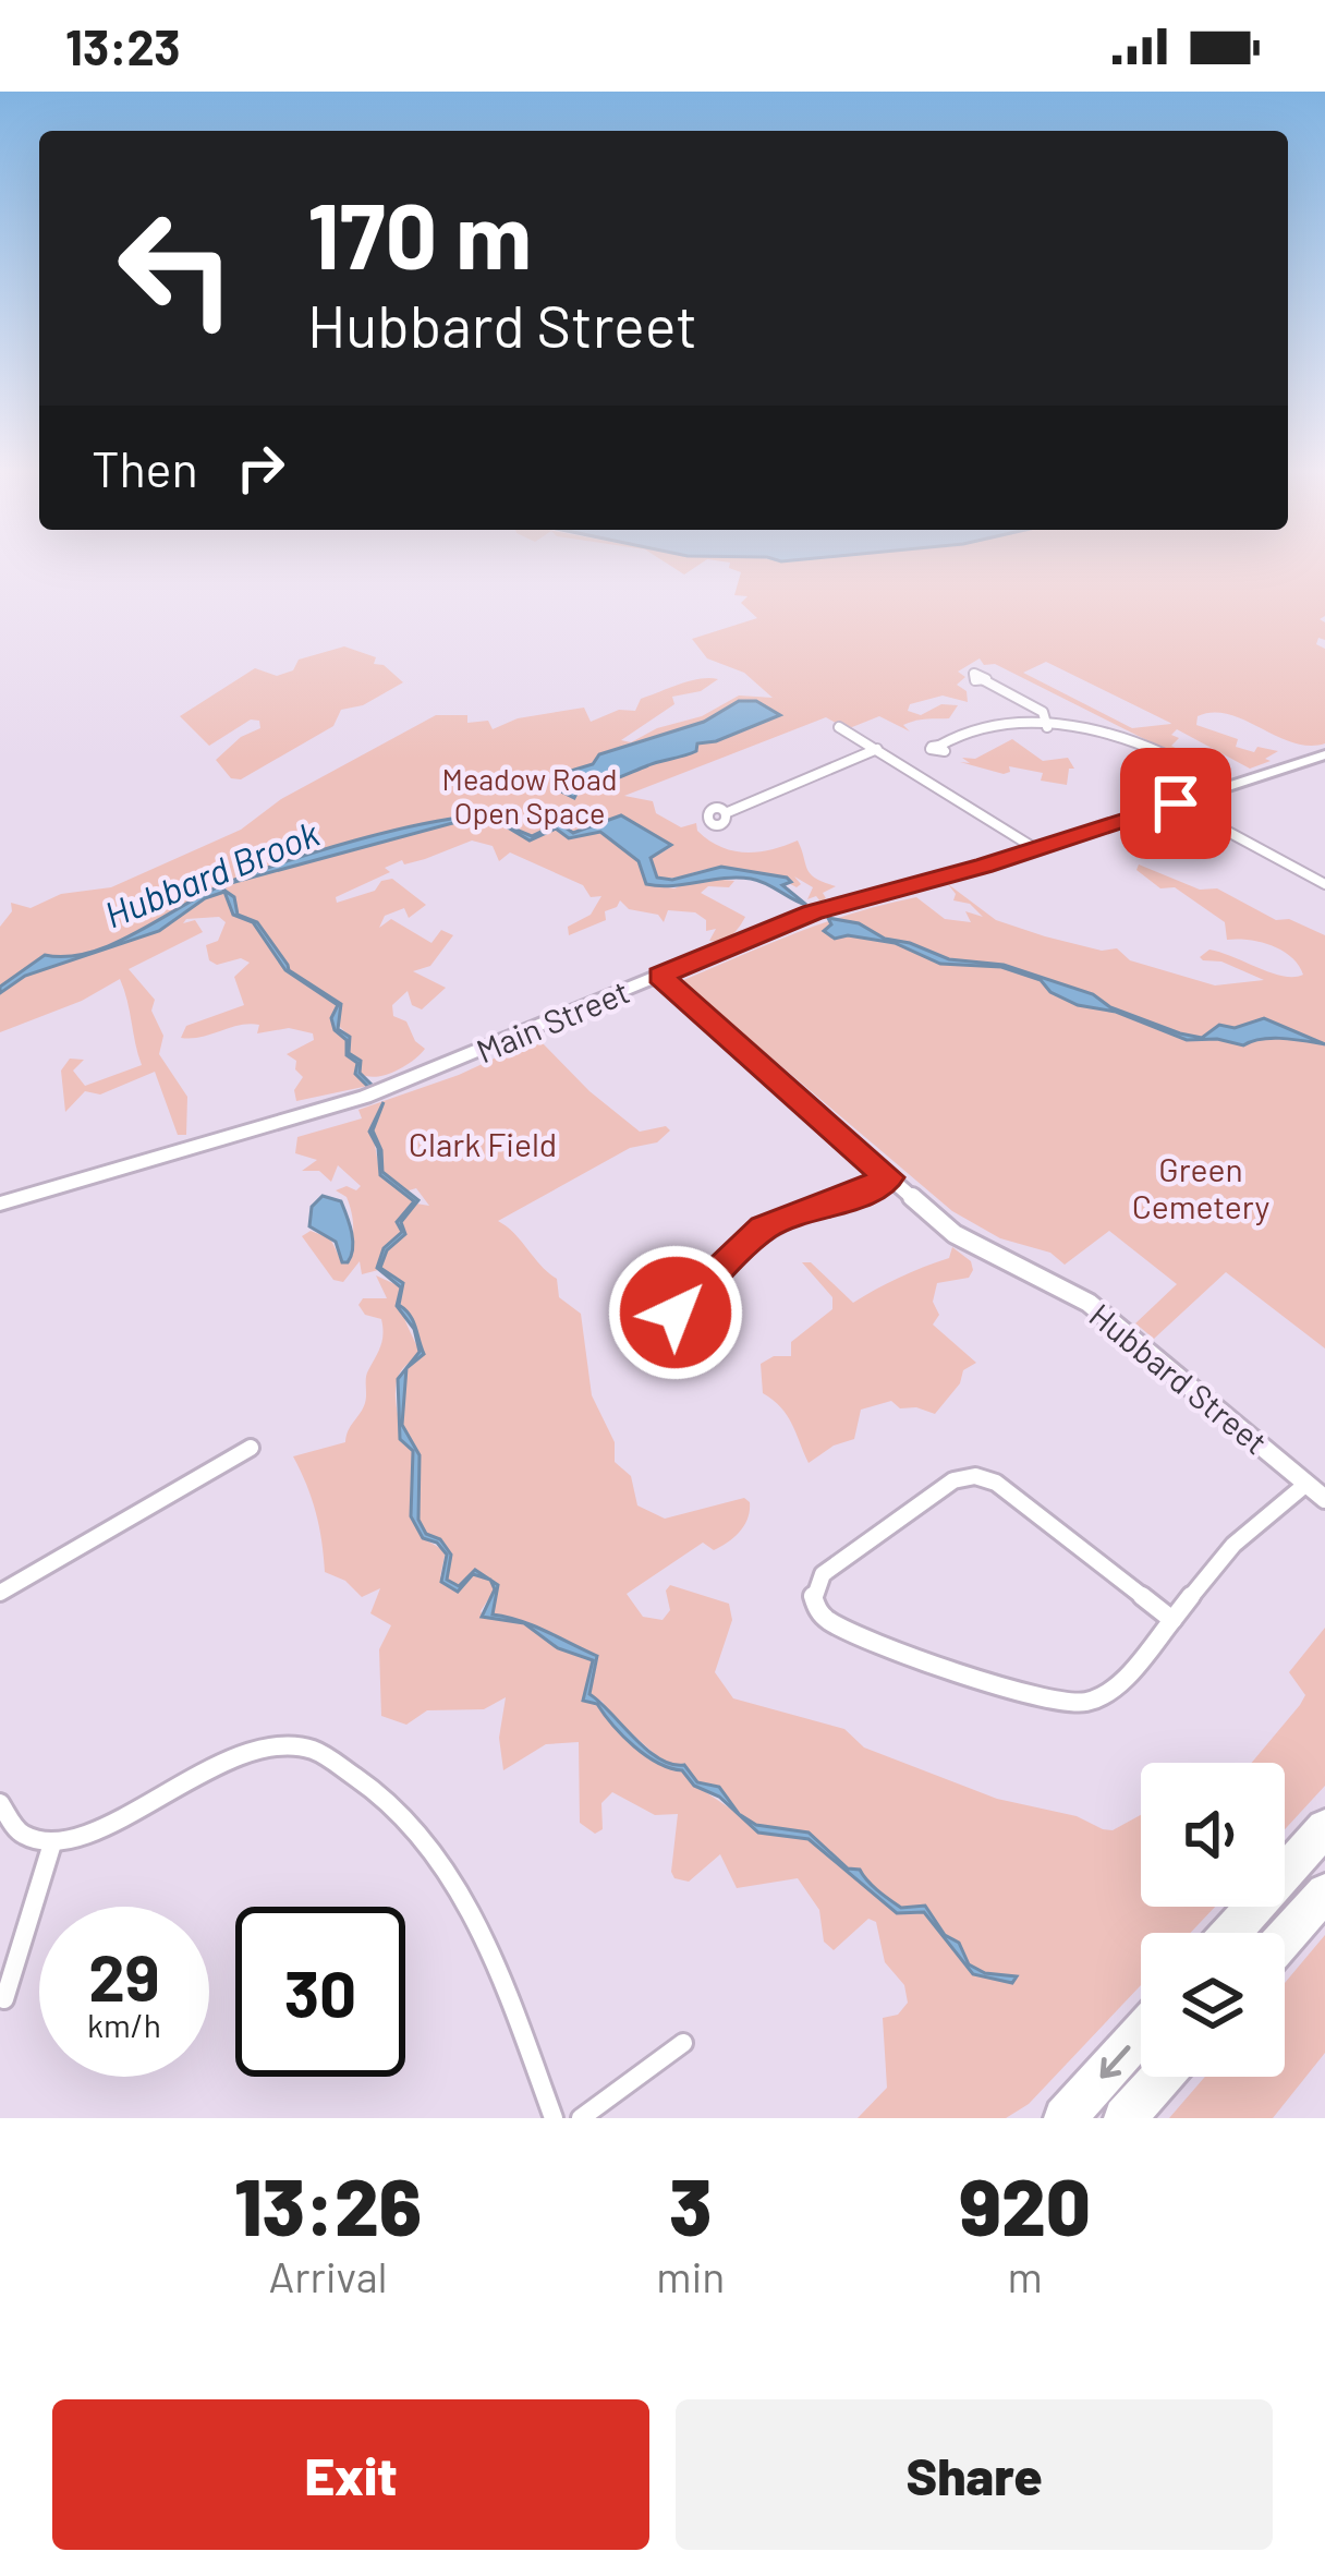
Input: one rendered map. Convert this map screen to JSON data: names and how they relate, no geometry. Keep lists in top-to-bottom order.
{
  "streets": {
    "main road": ["Main Street"],
    "street": ["Hubbard Street"]
  },
  "crossings": [
    ["Main Street", "Hubbard Street"]
  ],
  "water": ["Hubbard Brook"],
  "parks": ["Meadow Road Open Space", "Clark Field", "Green Cemetery"],
  "page": {
    "status": "13:23",
    "turn": ["170 m", "Hubbard Street"],
    "then": "Then",
    "speed": "29 km/h",
    "limit": "30",
    "eta": [
      "13:26",
      "Arrival",
      "3",
      "min",
      "920",
      "m"
    ],
    "buttons": ["Exit", "Share"]
  }
}
